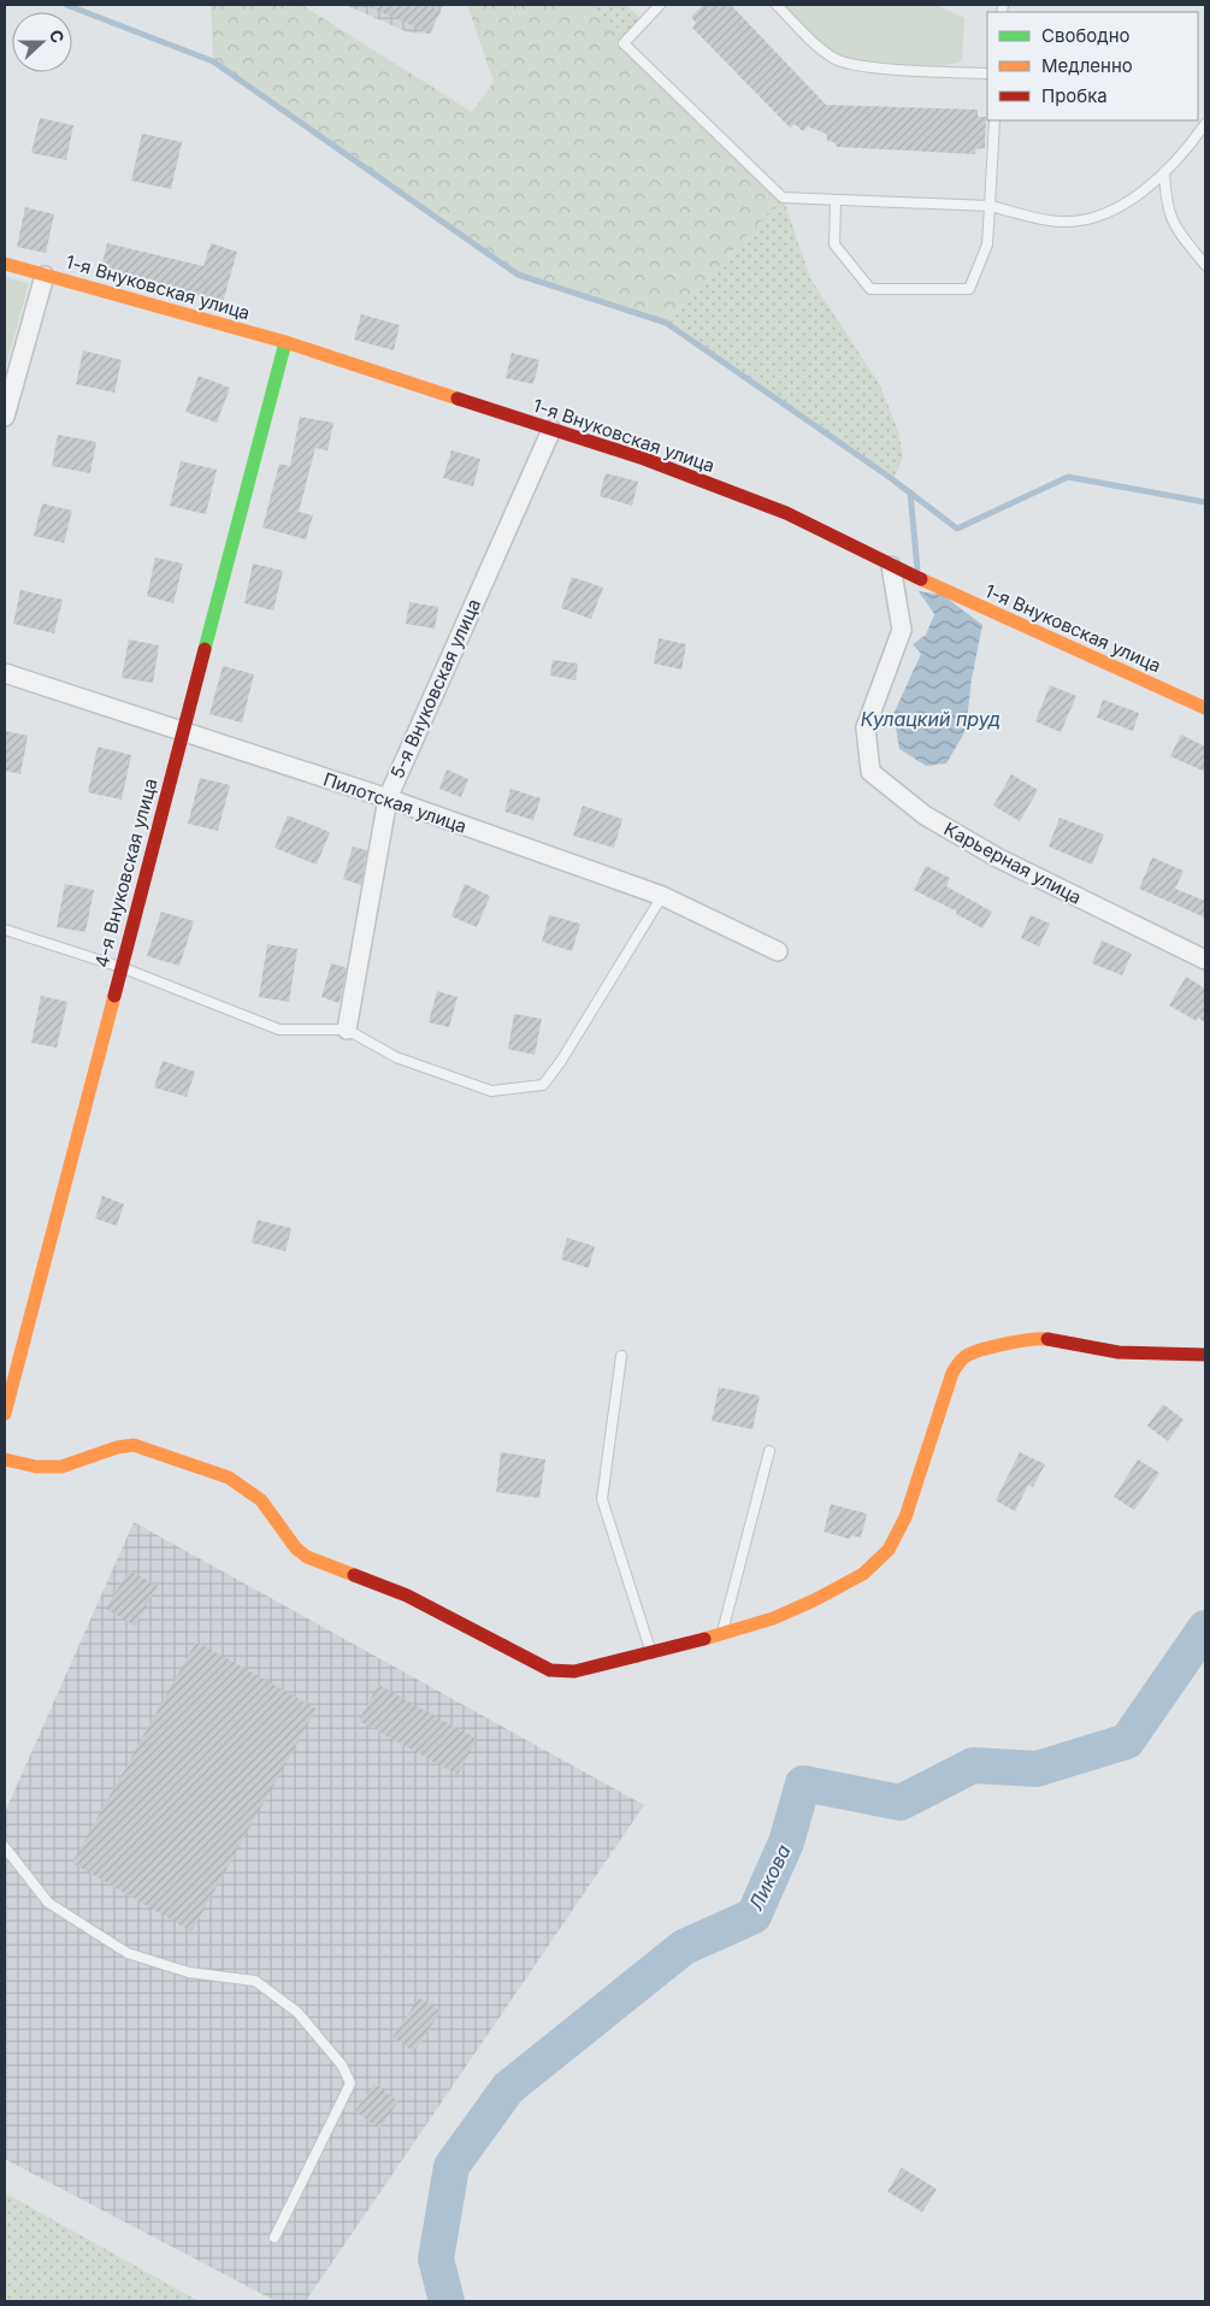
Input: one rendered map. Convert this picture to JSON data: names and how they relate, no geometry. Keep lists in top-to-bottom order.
{
  "streets": {
    "street": [
      "1-я Внуковская улица",
      "5-я Внуковская улица",
      "Пилотская улица",
      "Карьерная улица",
      "4-я Внуковская улица"
    ]
  },
  "crossings": [
    ["1-я Внуковская улица", "5-я Внуковская улица"],
    ["1-я Внуковская улица", "Карьерная улица"],
    ["1-я Внуковская улица", "4-я Внуковская улица"],
    ["5-я Внуковская улица", "Пилотская улица"],
    ["Пилотская улица", "4-я Внуковская улица"]
  ],
  "water": ["Кулацкий пруд", "Ликова"],
  "legend": ["Свободно", "Медленно", "Пробка"],
  "north": "right"
}
